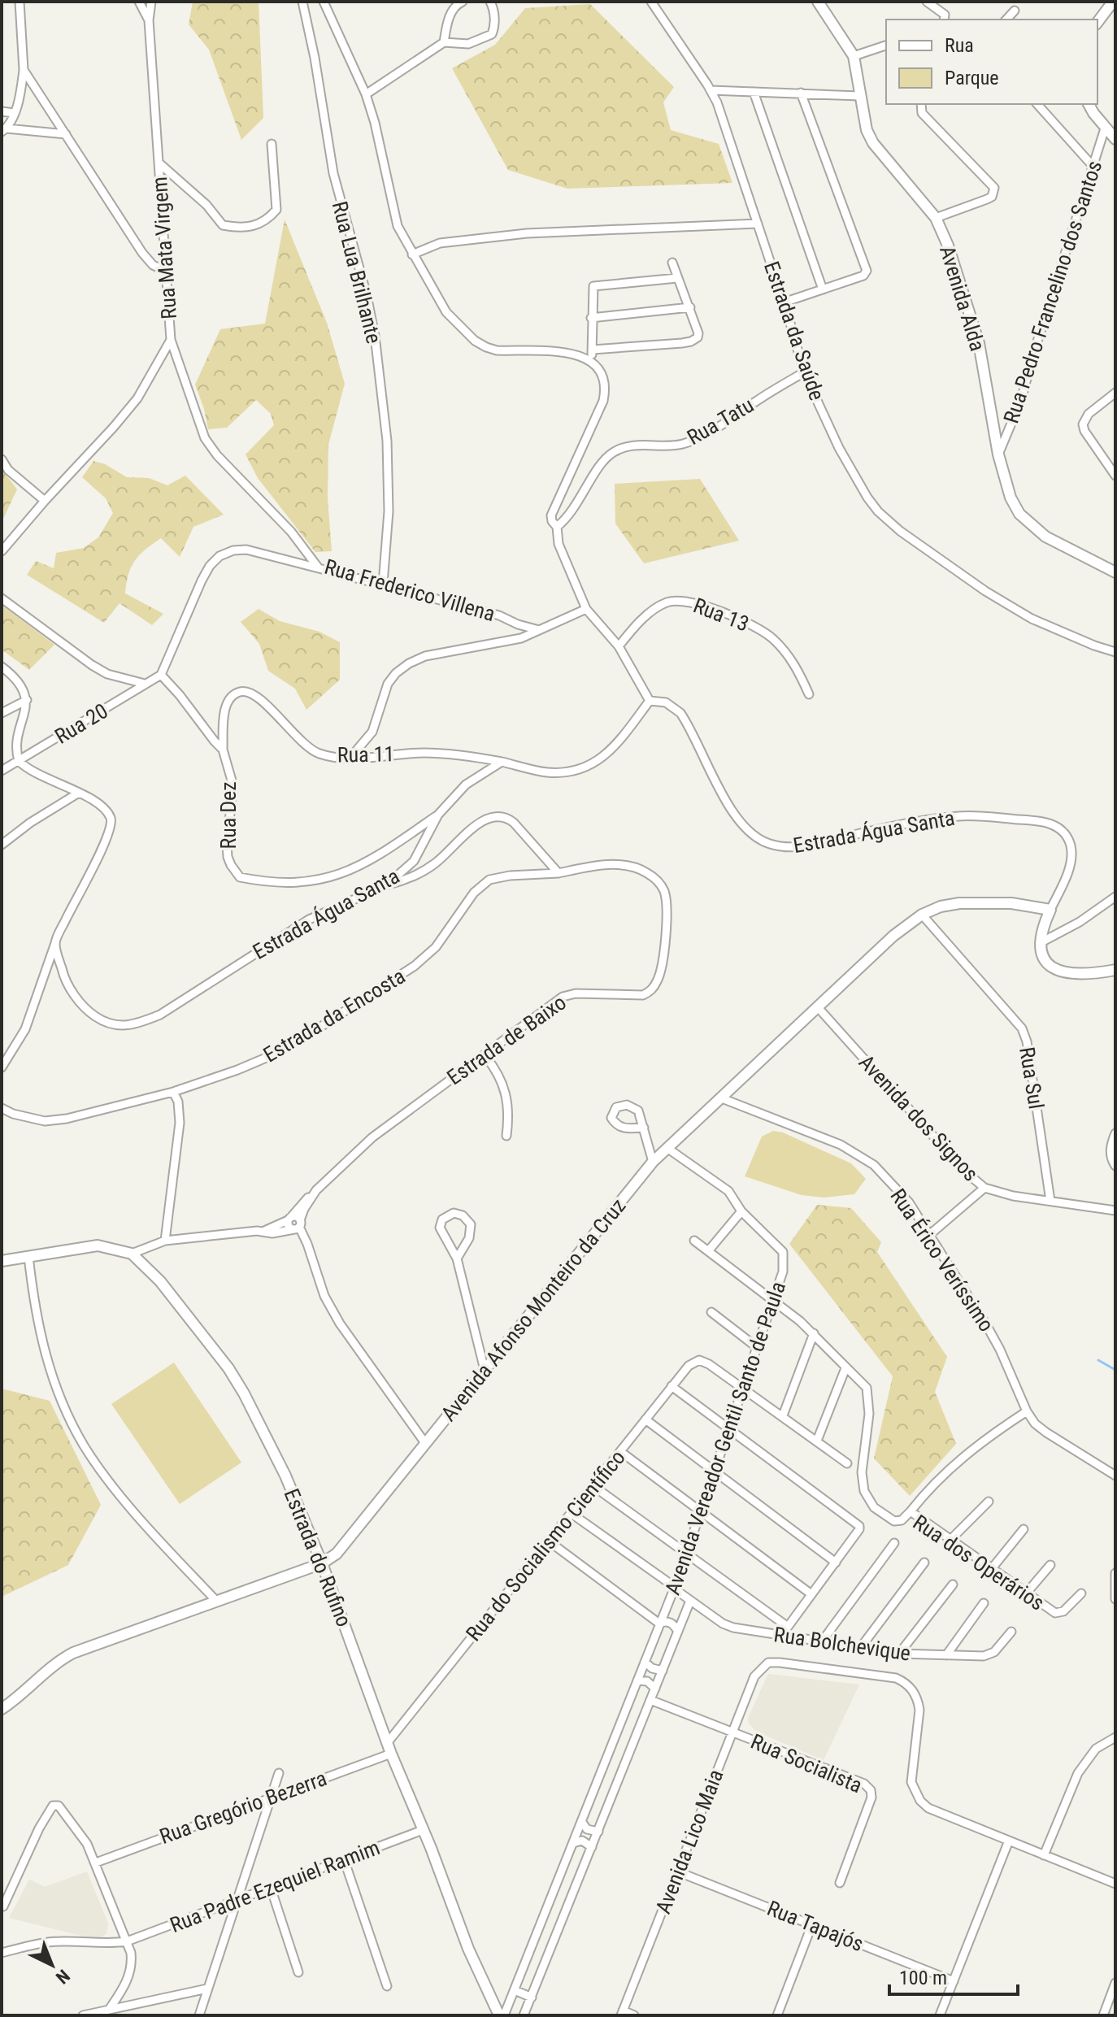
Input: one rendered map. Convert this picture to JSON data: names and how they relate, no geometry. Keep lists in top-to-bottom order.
{
  "streets": {
    "street": [
      "Rua Mata Virgem",
      "Rua Lua Brilhante",
      "Rua Pedro Francelino dos Santos",
      "Avenida Alda",
      "Estrada da Saúde",
      "Rua Tatu",
      "Rua Frederico Villena",
      "Rua 13",
      "Rua 20",
      "Rua 11",
      "Rua Dez",
      "Estrada Água Santa",
      "Estrada da Encosta",
      "Estrada de Baixo",
      "Rua Sul",
      "Avenida dos Signos",
      "Rua Érico Veríssimo",
      "Avenida Afonso Monteiro da Cruz",
      "Avenida Vereador Gentil Santo de Paula",
      "Rua do Socialismo Científico",
      "Estrada do Rufino",
      "Rua dos Operários",
      "Rua Bolchevique",
      "Rua Socialista",
      "Rua Gregório Bezerra",
      "Avenida Lico Maia",
      "Rua Padre Ezequiel Ramim",
      "Rua Tapajós"
    ]
  },
  "crossings": [
    ["Rua Mata Virgem", "Rua Frederico Villena"],
    ["Rua Lua Brilhante", "Rua Frederico Villena"],
    ["Rua Pedro Francelino dos Santos", "Avenida Alda"],
    ["Estrada da Saúde", "Rua Tatu"],
    ["Rua 20", "Rua Dez"],
    ["Rua 11", "Rua Dez"],
    ["Rua 11", "Estrada Água Santa"],
    ["Rua Dez", "Estrada Água Santa"],
    ["Estrada Água Santa", "Avenida Afonso Monteiro da Cruz"],
    ["Estrada da Encosta", "Estrada de Baixo"],
    ["Estrada de Baixo", "Estrada do Rufino"],
    ["Rua Sul", "Avenida dos Signos"],
    ["Rua Sul", "Avenida Afonso Monteiro da Cruz"],
    ["Avenida dos Signos", "Avenida Afonso Monteiro da Cruz"],
    ["Rua Érico Veríssimo", "Avenida Afonso Monteiro da Cruz"],
    ["Avenida Afonso Monteiro da Cruz", "Avenida Vereador Gentil Santo de Paula"],
    ["Avenida Afonso Monteiro da Cruz", "Estrada do Rufino"],
    ["Avenida Vereador Gentil Santo de Paula", "Rua do Socialismo Científico"],
    ["Avenida Vereador Gentil Santo de Paula", "Rua dos Operários"],
    ["Avenida Vereador Gentil Santo de Paula", "Rua Bolchevique"],
    ["Avenida Vereador Gentil Santo de Paula", "Rua Socialista"],
    ["Rua do Socialismo Científico", "Estrada do Rufino"],
    ["Rua do Socialismo Científico", "Rua Bolchevique"],
    ["Estrada do Rufino", "Rua Gregório Bezerra"],
    ["Estrada do Rufino", "Rua Padre Ezequiel Ramim"],
    ["Rua Socialista", "Avenida Lico Maia"],
    ["Avenida Lico Maia", "Rua Tapajós"]
  ],
  "legend": ["Rua", "Parque"],
  "scale_bar": "100 m",
  "north": "bottom right"
}
